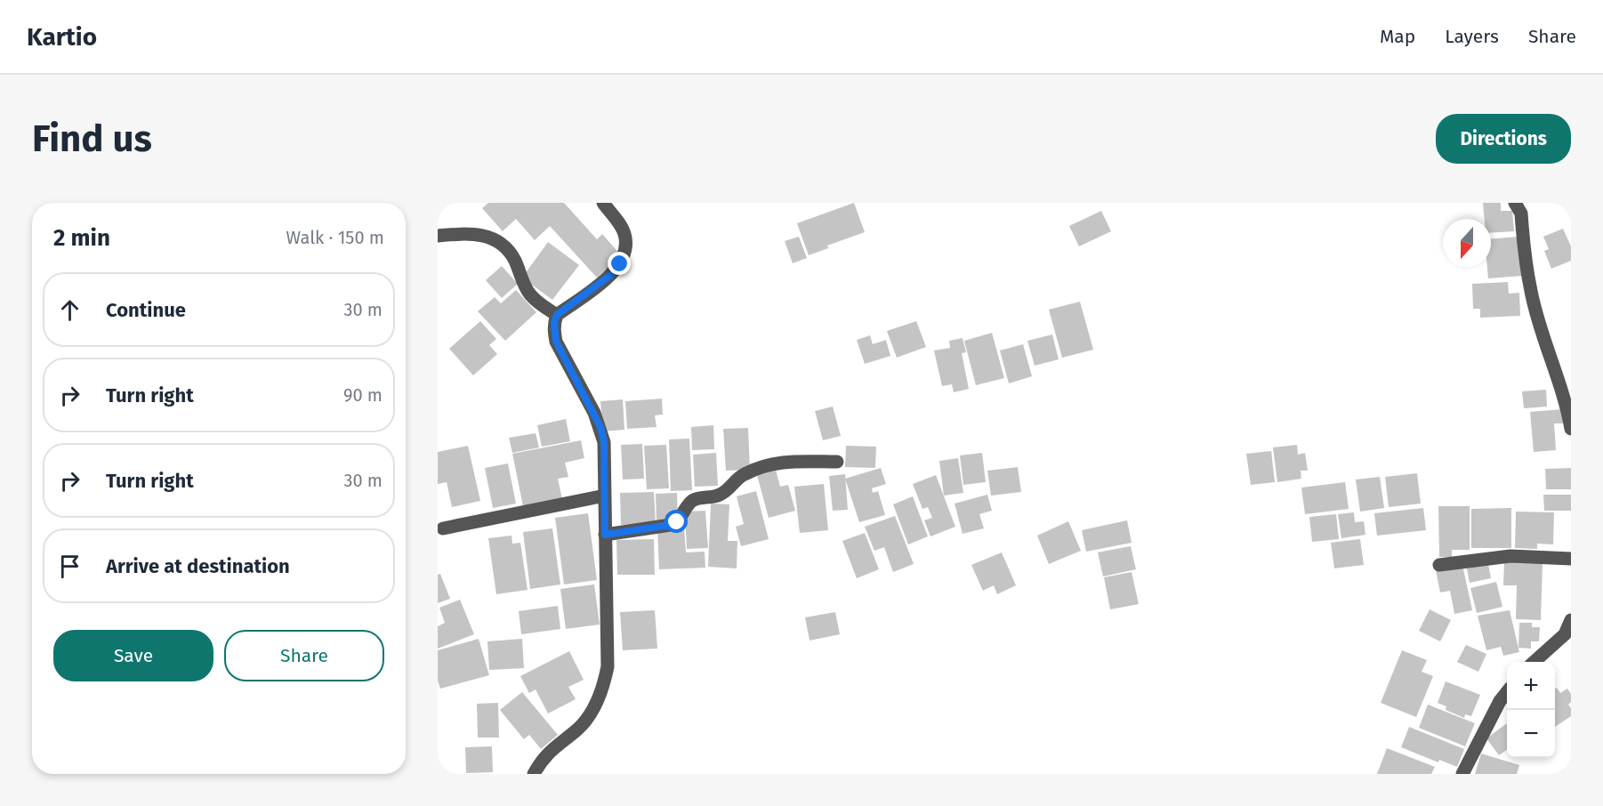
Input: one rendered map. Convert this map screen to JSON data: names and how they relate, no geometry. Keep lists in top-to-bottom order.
{
  "north": "bottom",
  "page": {
    "header": "Kartio",
    "nav": ["Map", "Layers", "Share"],
    "buttons": [
      "Directions",
      ["Save", "Share"]
    ],
    "title": "Find us",
    "heading": ["2 min", "Walk · 150 m"],
    "list": [
      ["Continue", "30 m"],
      ["Turn right", "90 m"],
      ["Turn right", "30 m"],
      "Arrive at destination"
    ],
    "map_buttons": ["+", "−"]
  }
}
